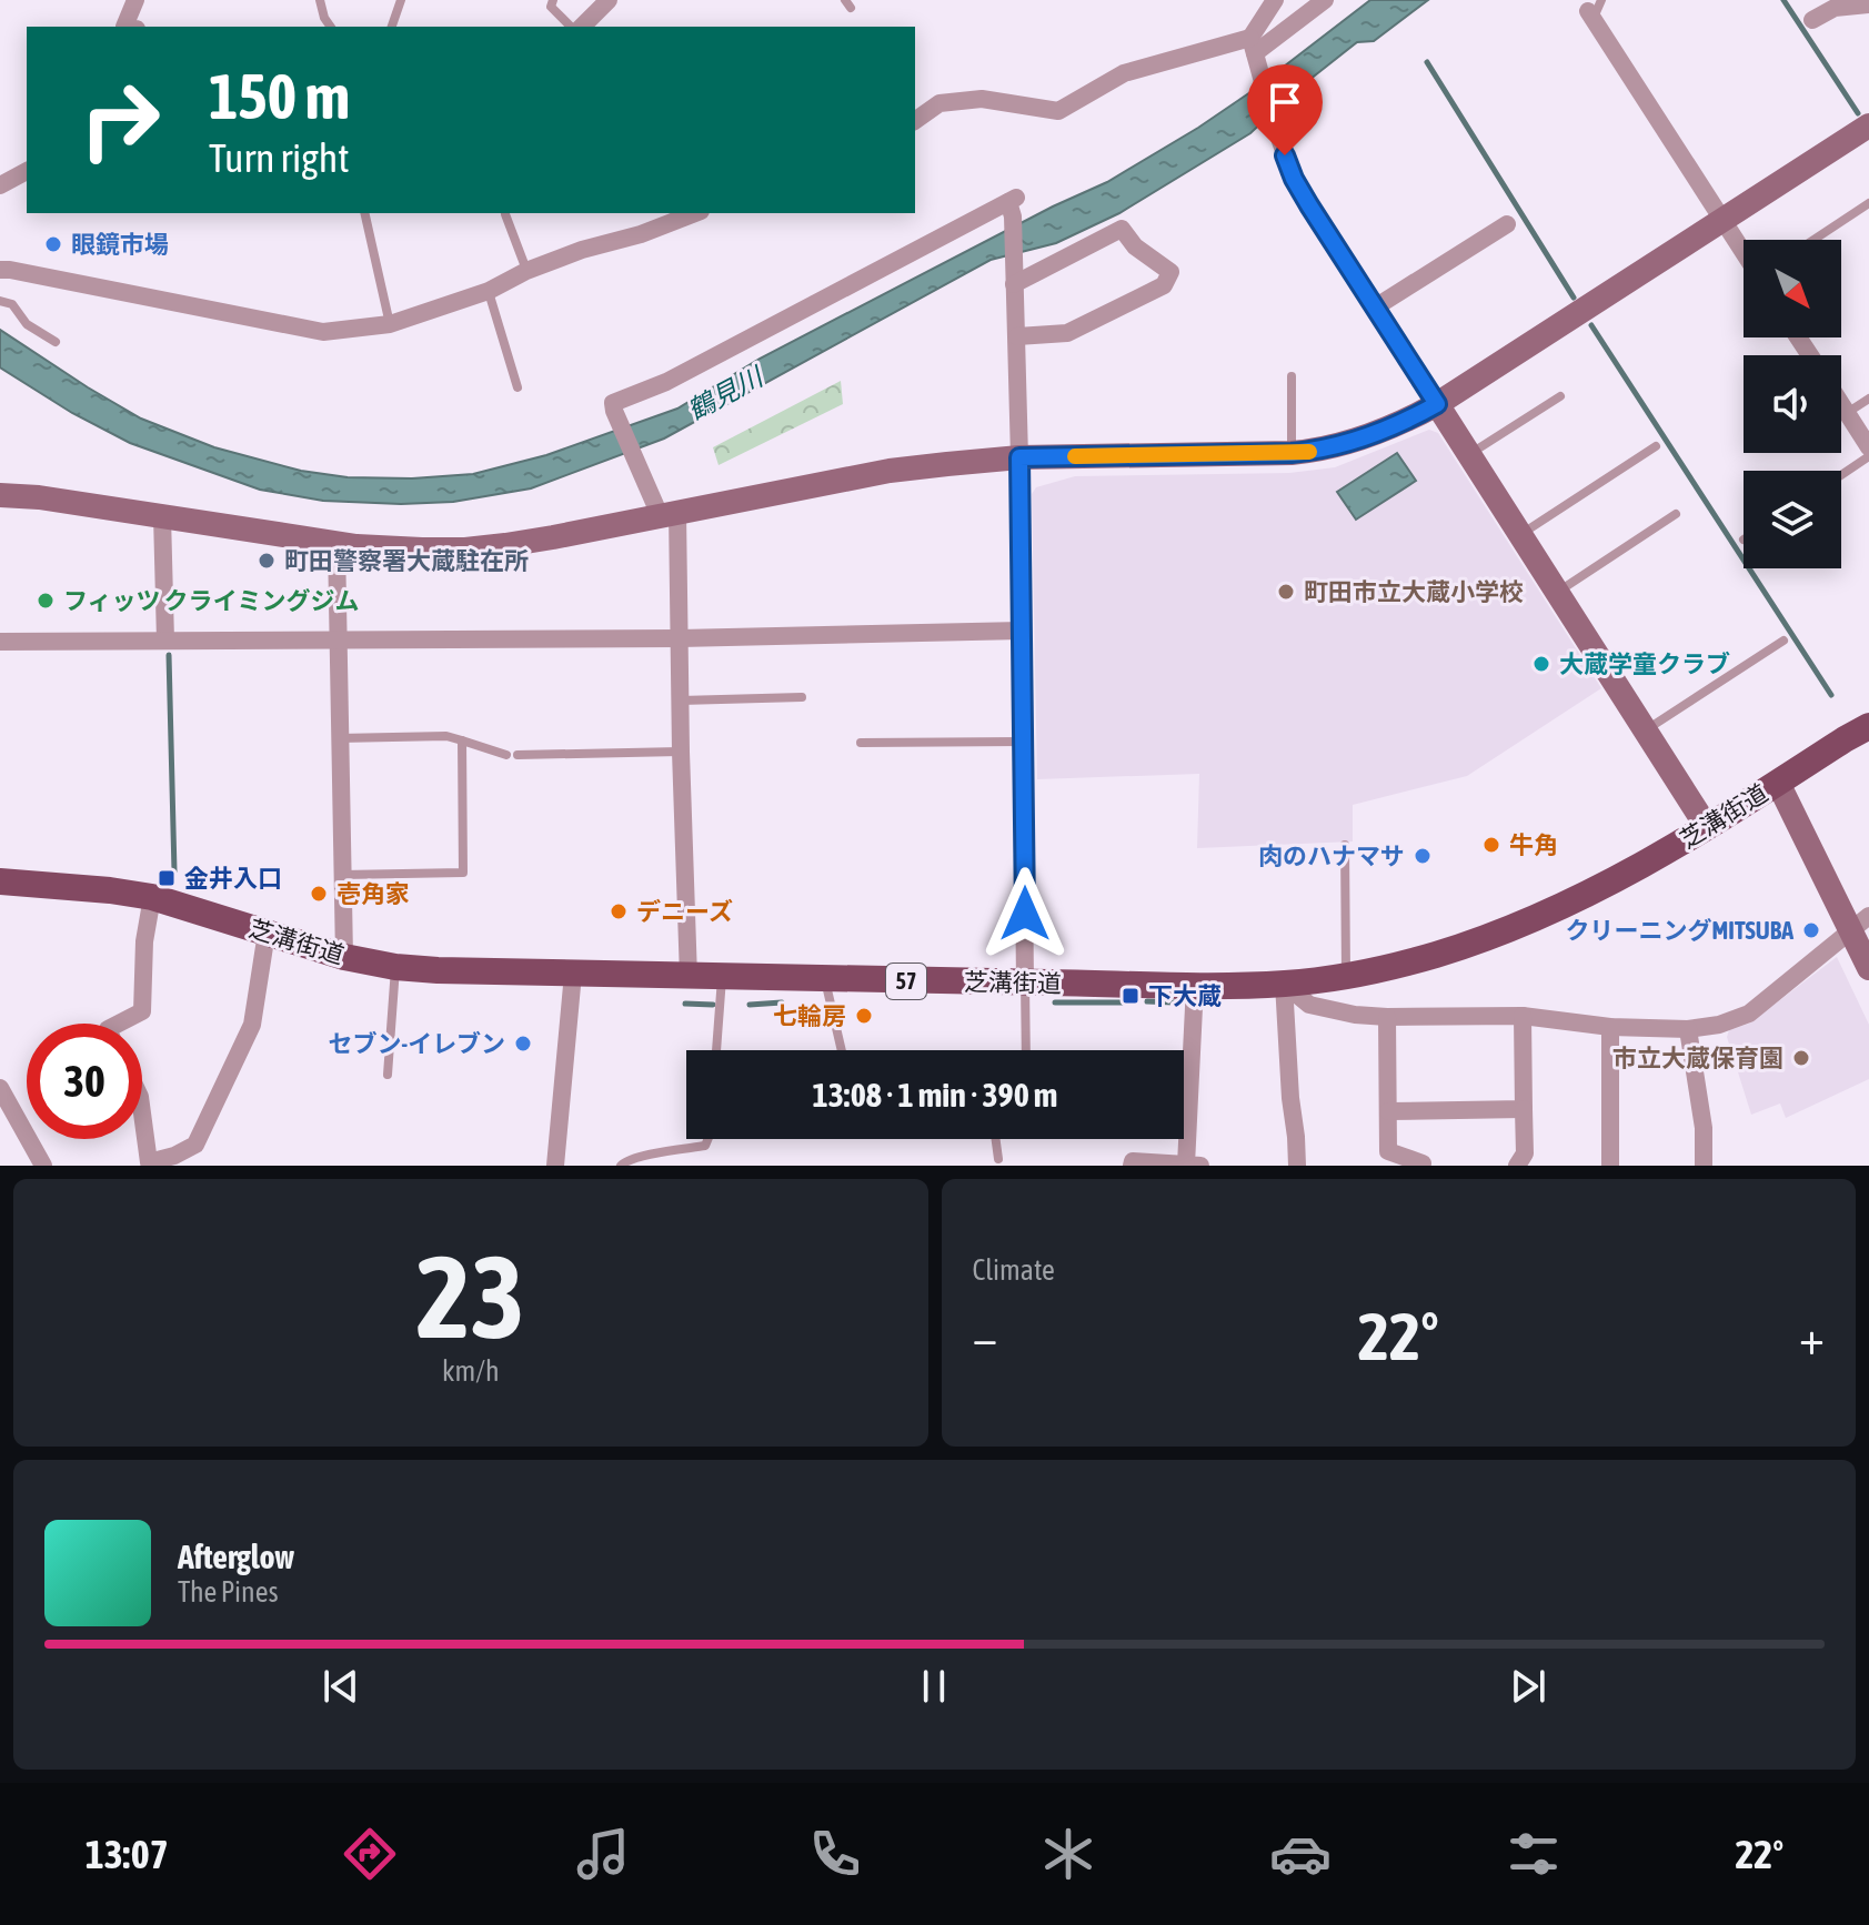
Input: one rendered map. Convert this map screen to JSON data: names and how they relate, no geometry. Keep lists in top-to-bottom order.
{
  "streets": {
    "main road": ["芝溝街道", "57"]
  },
  "water": ["鶴見川"],
  "places": {
    "other": [
      "眼鏡市場",
      "町田警察署大蔵駐在所",
      "町田市立大蔵小学校",
      "フィッツ クライミングジム",
      "大蔵学童クラブ",
      "牛角",
      "肉のハナマサ",
      "壱角家",
      "デニーズ",
      "クリーニングMITSUBA",
      "七輪房",
      "セブン-イレブン",
      "市立大蔵保育園"
    ],
    "transit": ["金井入口", "下大蔵"]
  },
  "north": "bottom right",
  "page": {
    "turn": ["150 m", "Turn right"],
    "limit": "30",
    "trip": "13:08 · 1 min · 390 m",
    "tile": [
      ["23", "km/h"],
      "Climate"
    ],
    "heat": ["−", "22°", "+"],
    "song": ["Afterglow", "The Pines"],
    "tabs": ["13:07", "22°"]
  }
}
